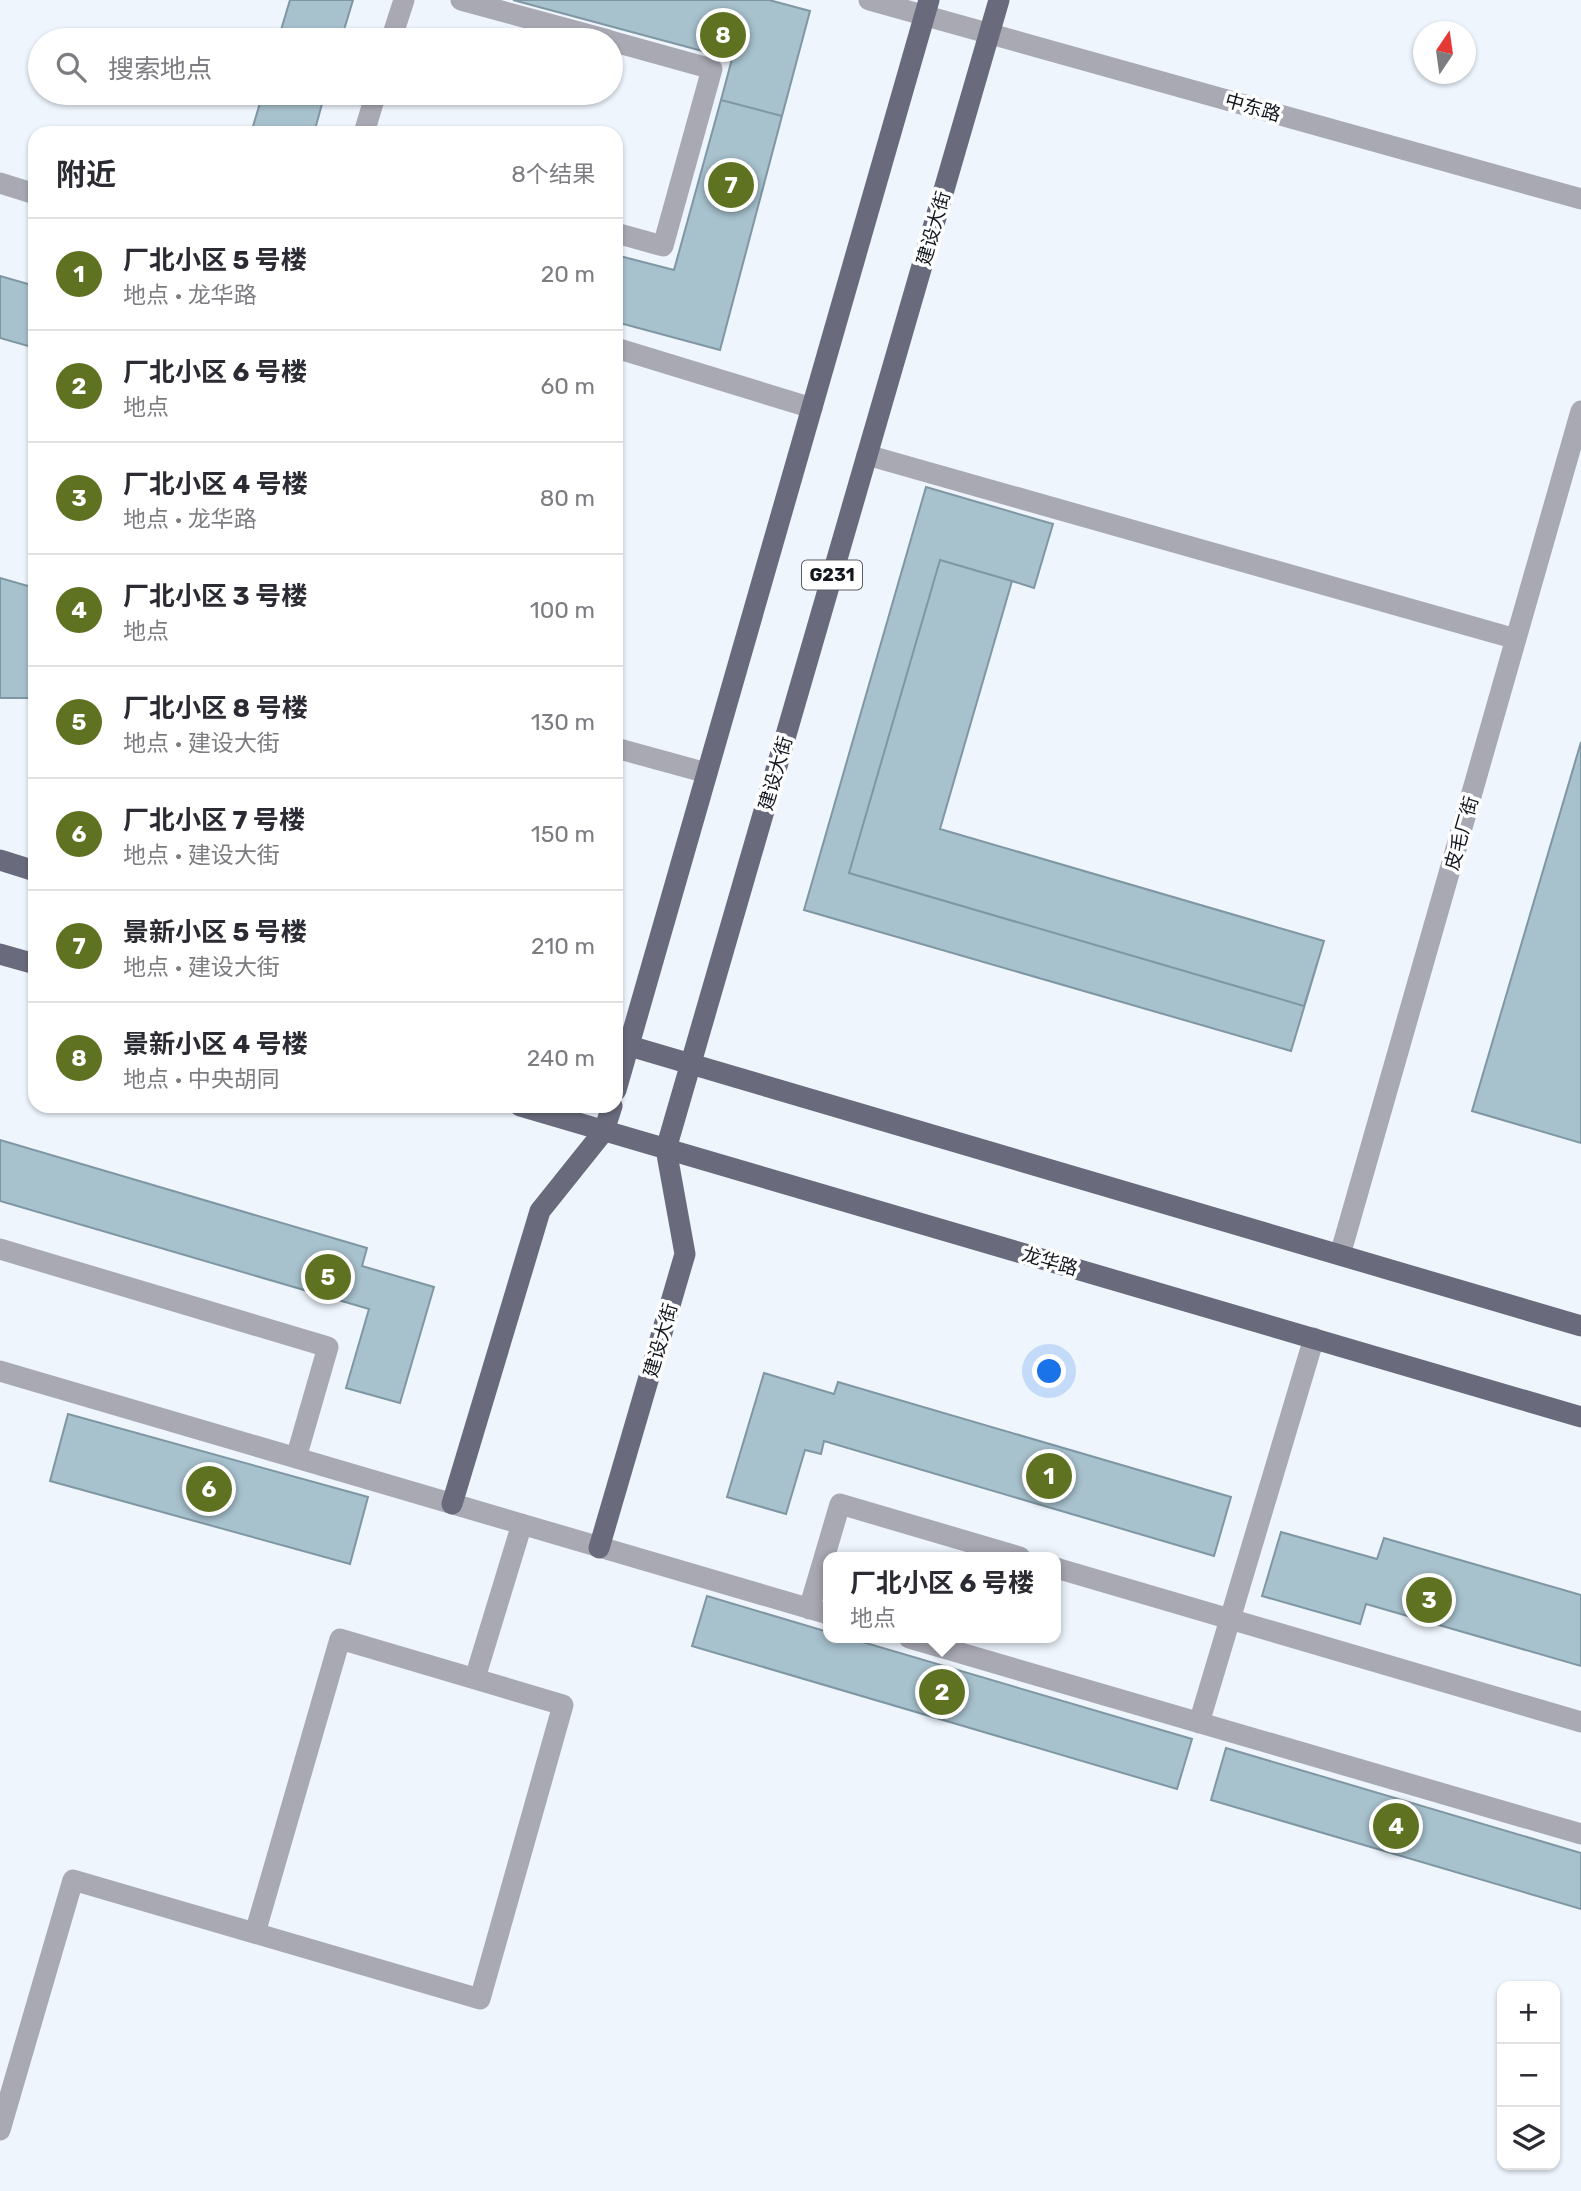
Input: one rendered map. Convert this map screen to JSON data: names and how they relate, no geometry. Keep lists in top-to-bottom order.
{
  "streets": {
    "main road": ["建设大街", "G231", "龙华路"],
    "street": ["中东路", "皮毛厂街"]
  },
  "crossings": [
    ["中东路", "建设大街"],
    ["建设大街", "龙华路"]
  ],
  "north": "top",
  "page": {
    "pins": [
      "8",
      "7",
      "5",
      "1",
      "6",
      "3",
      "2",
      "4"
    ],
    "search": "搜索地点",
    "heading": ["附近", "8个结果"],
    "list": [
      {
        "mark": "1",
        "name": "厂北小区 5 号楼",
        "note": "地点 · 龙华路",
        "value": "20 m"
      },
      {
        "mark": "2",
        "name": "厂北小区 6 号楼",
        "note": "地点",
        "value": "60 m"
      },
      {
        "mark": "3",
        "name": "厂北小区 4 号楼",
        "note": "地点 · 龙华路",
        "value": "80 m"
      },
      {
        "mark": "4",
        "name": "厂北小区 3 号楼",
        "note": "地点",
        "value": "100 m"
      },
      {
        "mark": "5",
        "name": "厂北小区 8 号楼",
        "note": "地点 · 建设大街",
        "value": "130 m"
      },
      {
        "mark": "6",
        "name": "厂北小区 7 号楼",
        "note": "地点 · 建设大街",
        "value": "150 m"
      },
      {
        "mark": "7",
        "name": "景新小区 5 号楼",
        "note": "地点 · 建设大街",
        "value": "210 m"
      },
      {
        "mark": "8",
        "name": "景新小区 4 号楼",
        "note": "地点 · 中央胡同",
        "value": "240 m"
      }
    ],
    "popup": ["厂北小区 6 号楼", "地点"],
    "map_buttons": ["+", "−"]
  }
}
